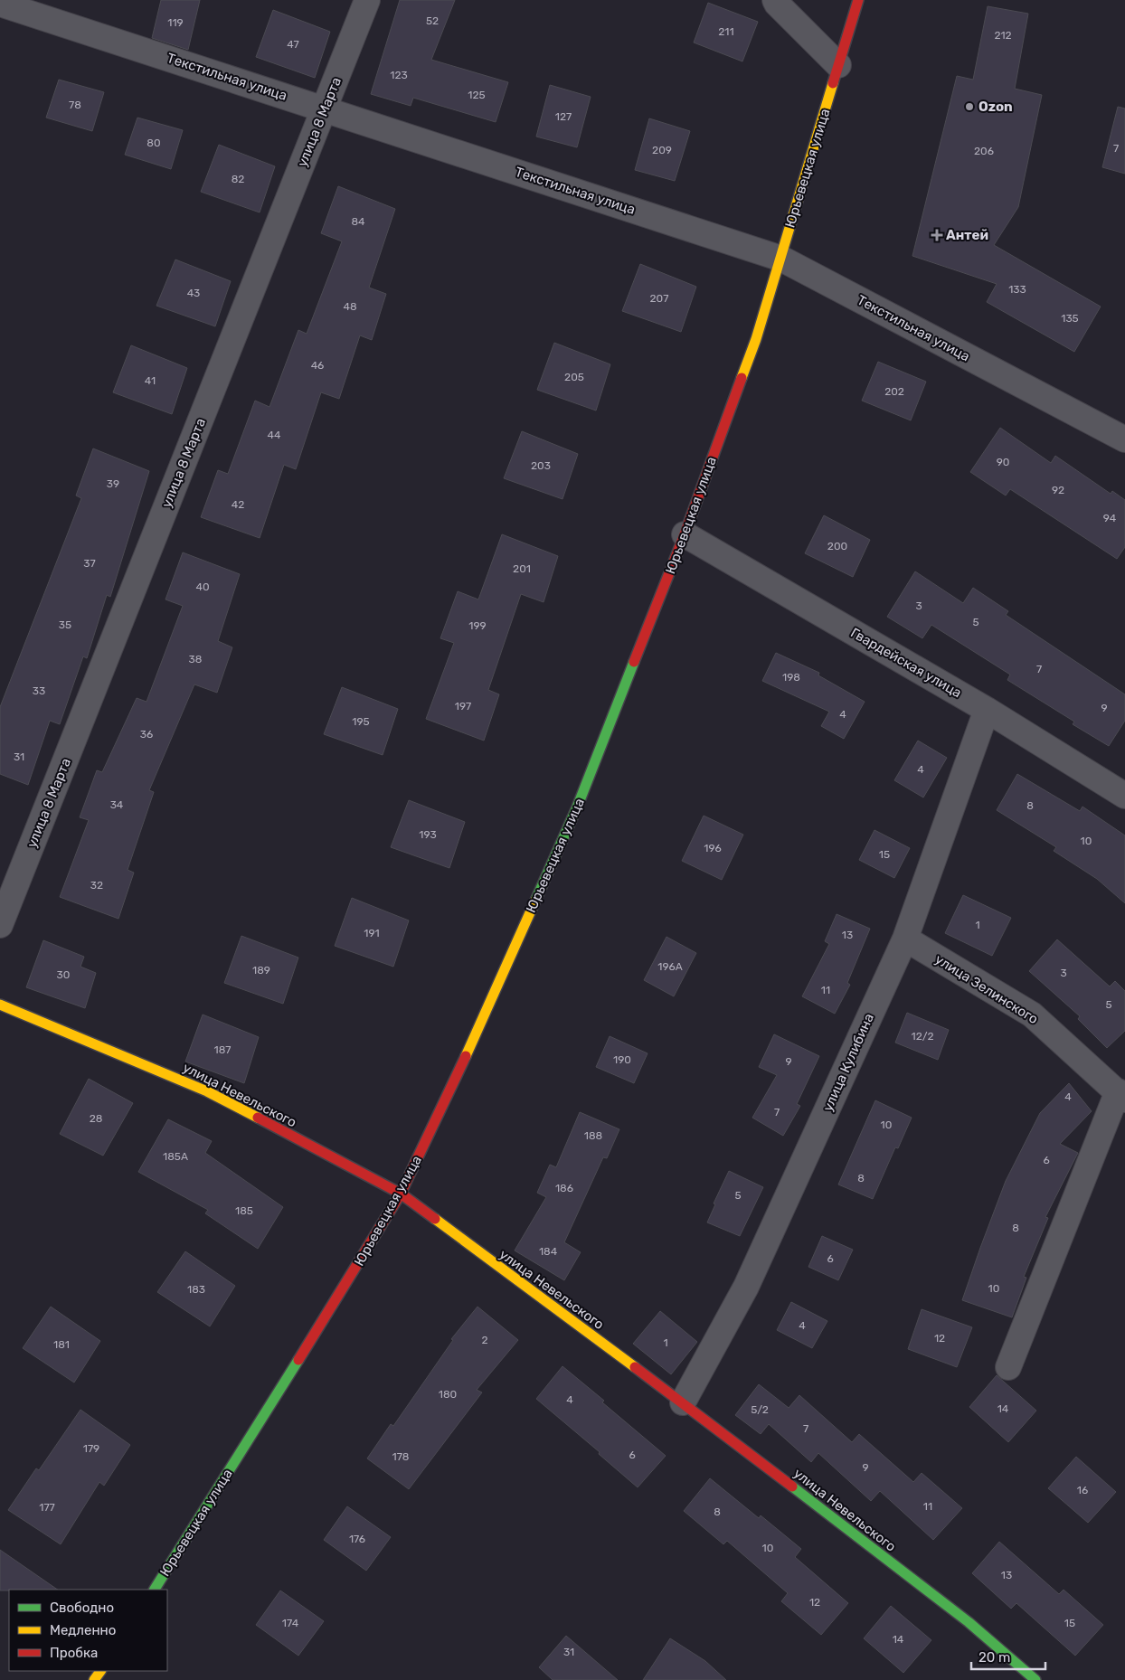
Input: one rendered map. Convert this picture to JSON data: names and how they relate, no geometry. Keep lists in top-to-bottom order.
{
  "streets": {
    "main road": ["Юрьевецкая улица", "улица Невельского"],
    "street": [
      "Текстильная улица",
      "улица 8 Марта",
      "Гвардейская улица",
      "улица Зелинского",
      "улица Кулибина"
    ]
  },
  "crossings": [
    ["Текстильная улица", "улица 8 Марта"],
    ["Текстильная улица", "Юрьевецкая улица"],
    ["Юрьевецкая улица", "Гвардейская улица"],
    ["Юрьевецкая улица", "улица Невельского"],
    ["Гвардейская улица", "улица Кулибина"],
    ["улица Зелинского", "улица Кулибина"],
    ["улица Кулибина", "улица Невельского"]
  ],
  "places": {
    "other": ["Ozon"],
    "health": ["Антей"]
  },
  "house_numbers": [
    "52",
    "119",
    "211",
    "212",
    "47",
    "123",
    "125",
    "78",
    "127",
    "80",
    "7",
    "209",
    "206",
    "82",
    "84",
    "133",
    "43",
    "207",
    "48",
    "135",
    "46",
    "205",
    "41",
    "202",
    "44",
    "90",
    "203",
    "39",
    "92",
    "42",
    "94",
    "200",
    "37",
    "201",
    "40",
    "3",
    "5",
    "35",
    "199",
    "38",
    "7",
    "198",
    "33",
    "197",
    "9",
    "4",
    "195",
    "36",
    "31",
    "4",
    "34",
    "8",
    "193",
    "10",
    "196",
    "15",
    "32",
    "1",
    "191",
    "13",
    "196А",
    "189",
    "3",
    "30",
    "11",
    "5",
    "12/2",
    "187",
    "190",
    "9",
    "4",
    "7",
    "28",
    "10",
    "188",
    "185А",
    "6",
    "8",
    "186",
    "5",
    "185",
    "8",
    "184",
    "6",
    "10",
    "183",
    "4",
    "12",
    "2",
    "1",
    "181",
    "180",
    "4",
    "14",
    "5/2",
    "7",
    "179",
    "6",
    "178",
    "9",
    "16",
    "11",
    "177",
    "8",
    "176",
    "10",
    "13",
    "12",
    "174",
    "15",
    "14",
    "31"
  ],
  "legend": ["Свободно", "Медленно", "Пробка"],
  "scale_bar": "20 m"
}
